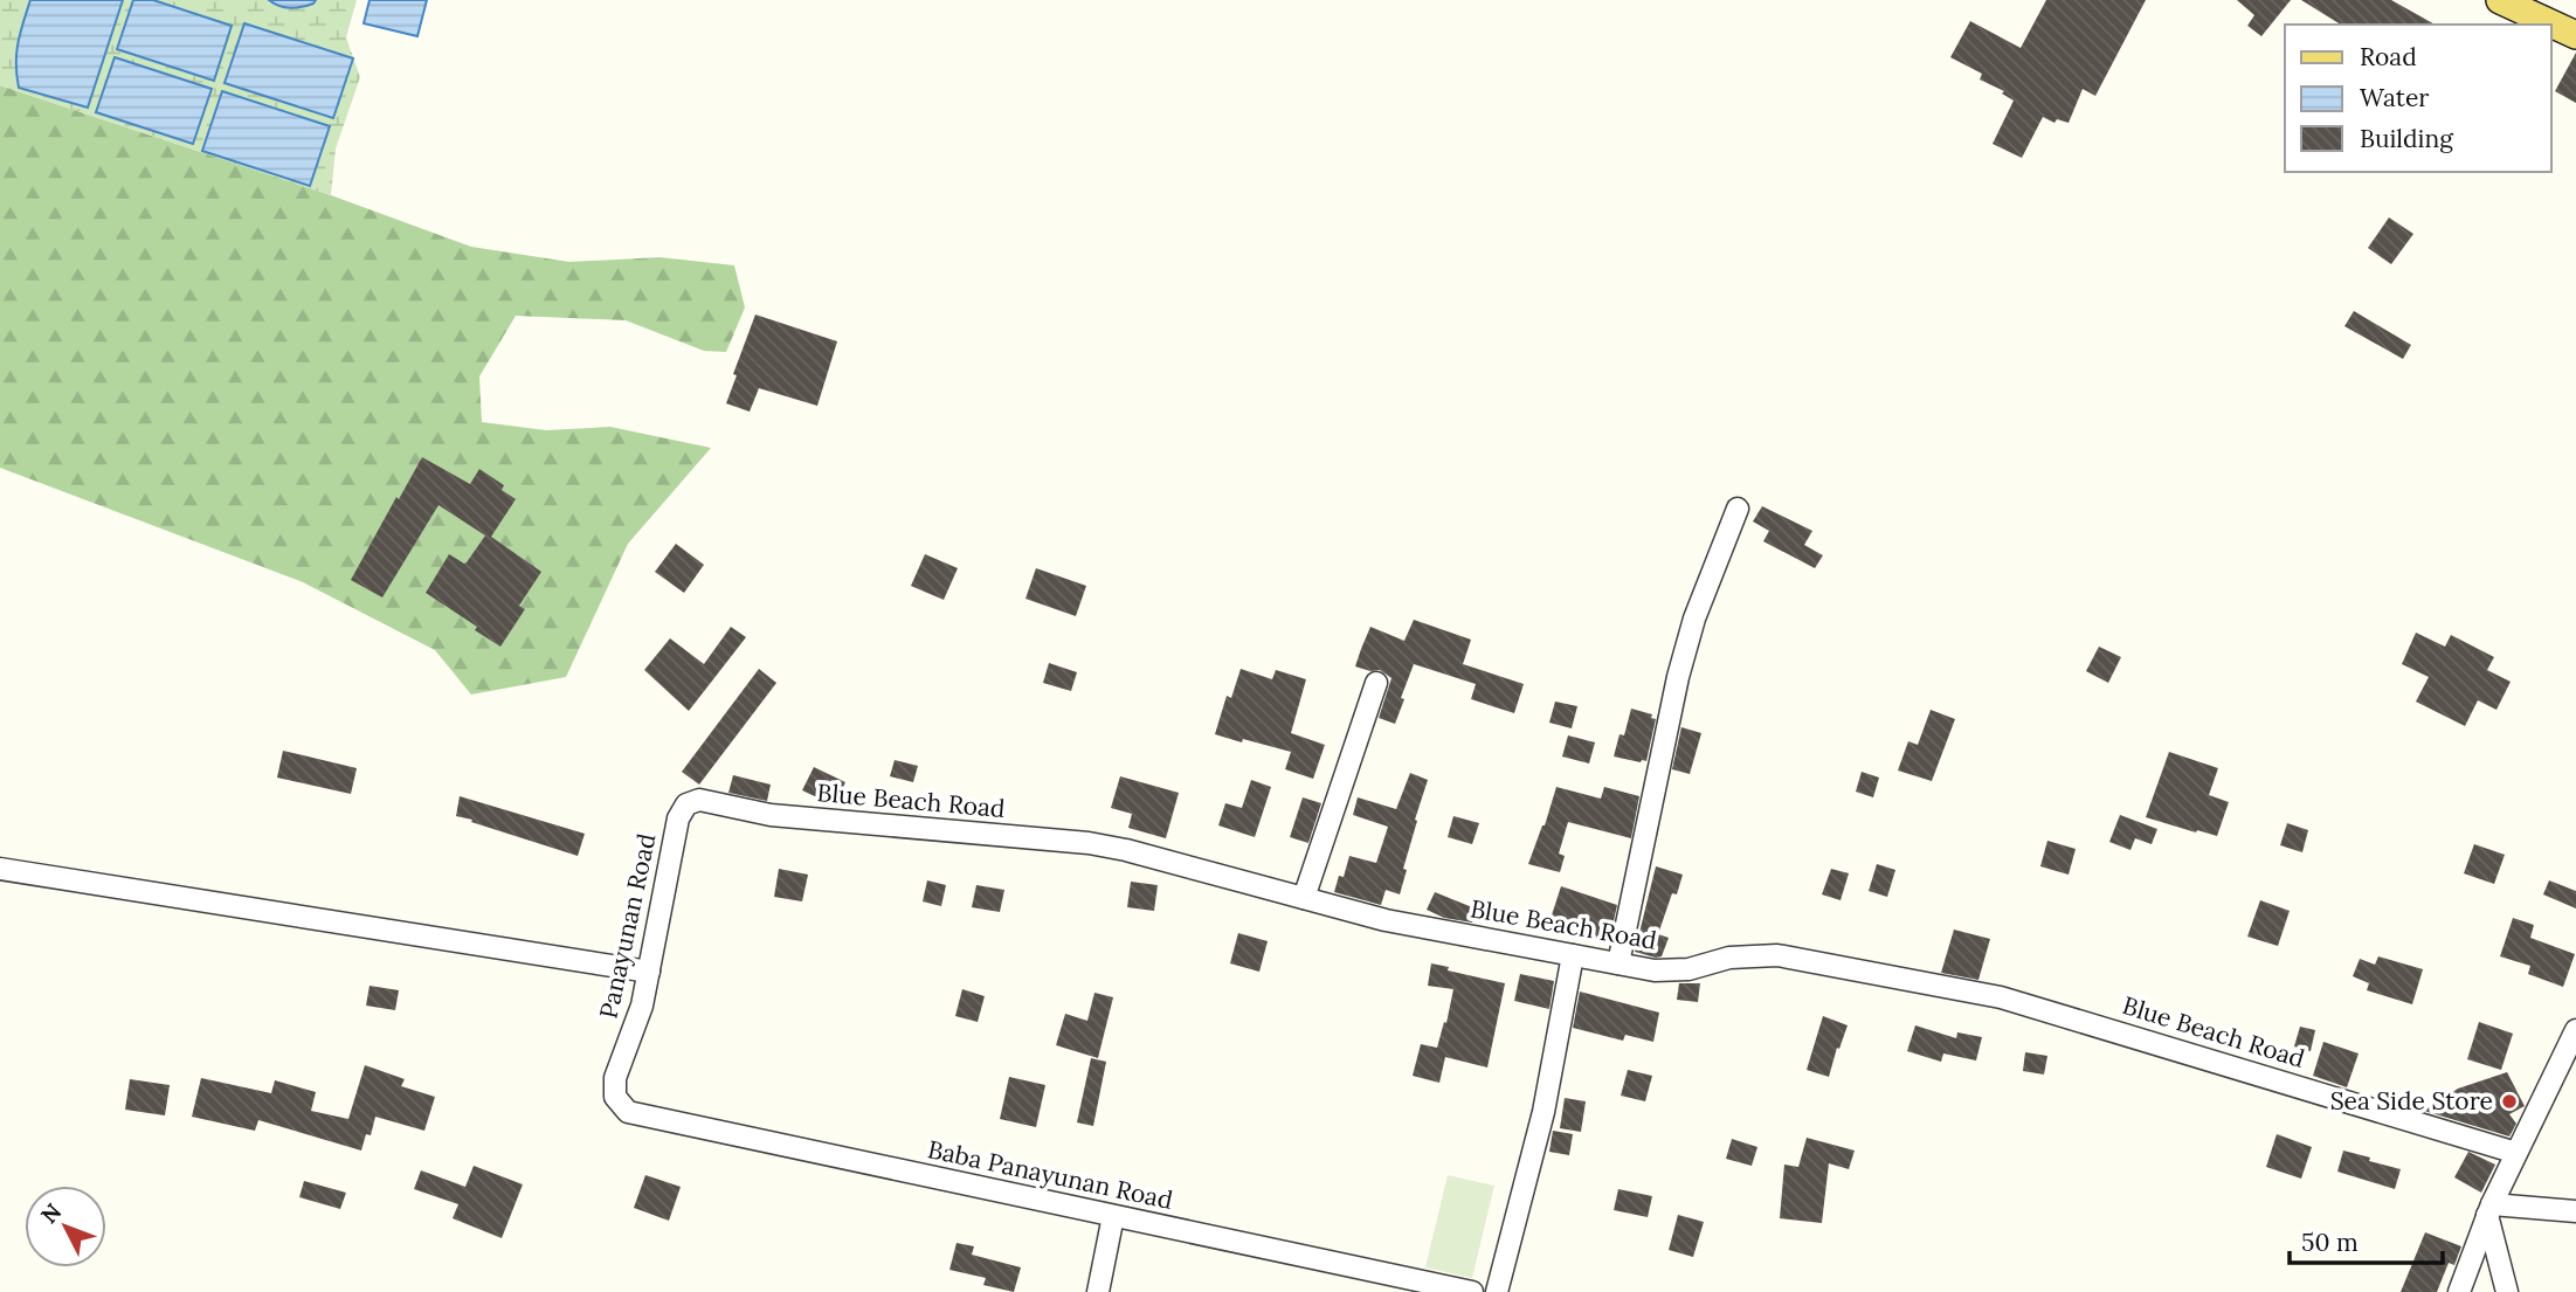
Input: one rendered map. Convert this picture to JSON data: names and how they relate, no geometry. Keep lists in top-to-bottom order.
{
  "streets": {
    "street": ["Blue Beach Road", "Panayunan Road", "Baba Panayunan Road"]
  },
  "crossings": [
    ["Blue Beach Road", "Panayunan Road"],
    ["Panayunan Road", "Baba Panayunan Road"]
  ],
  "places": ["Sea Side Store"],
  "legend": ["Road", "Water", "Building"],
  "scale_bar": "50 m",
  "north": "top left"
}
